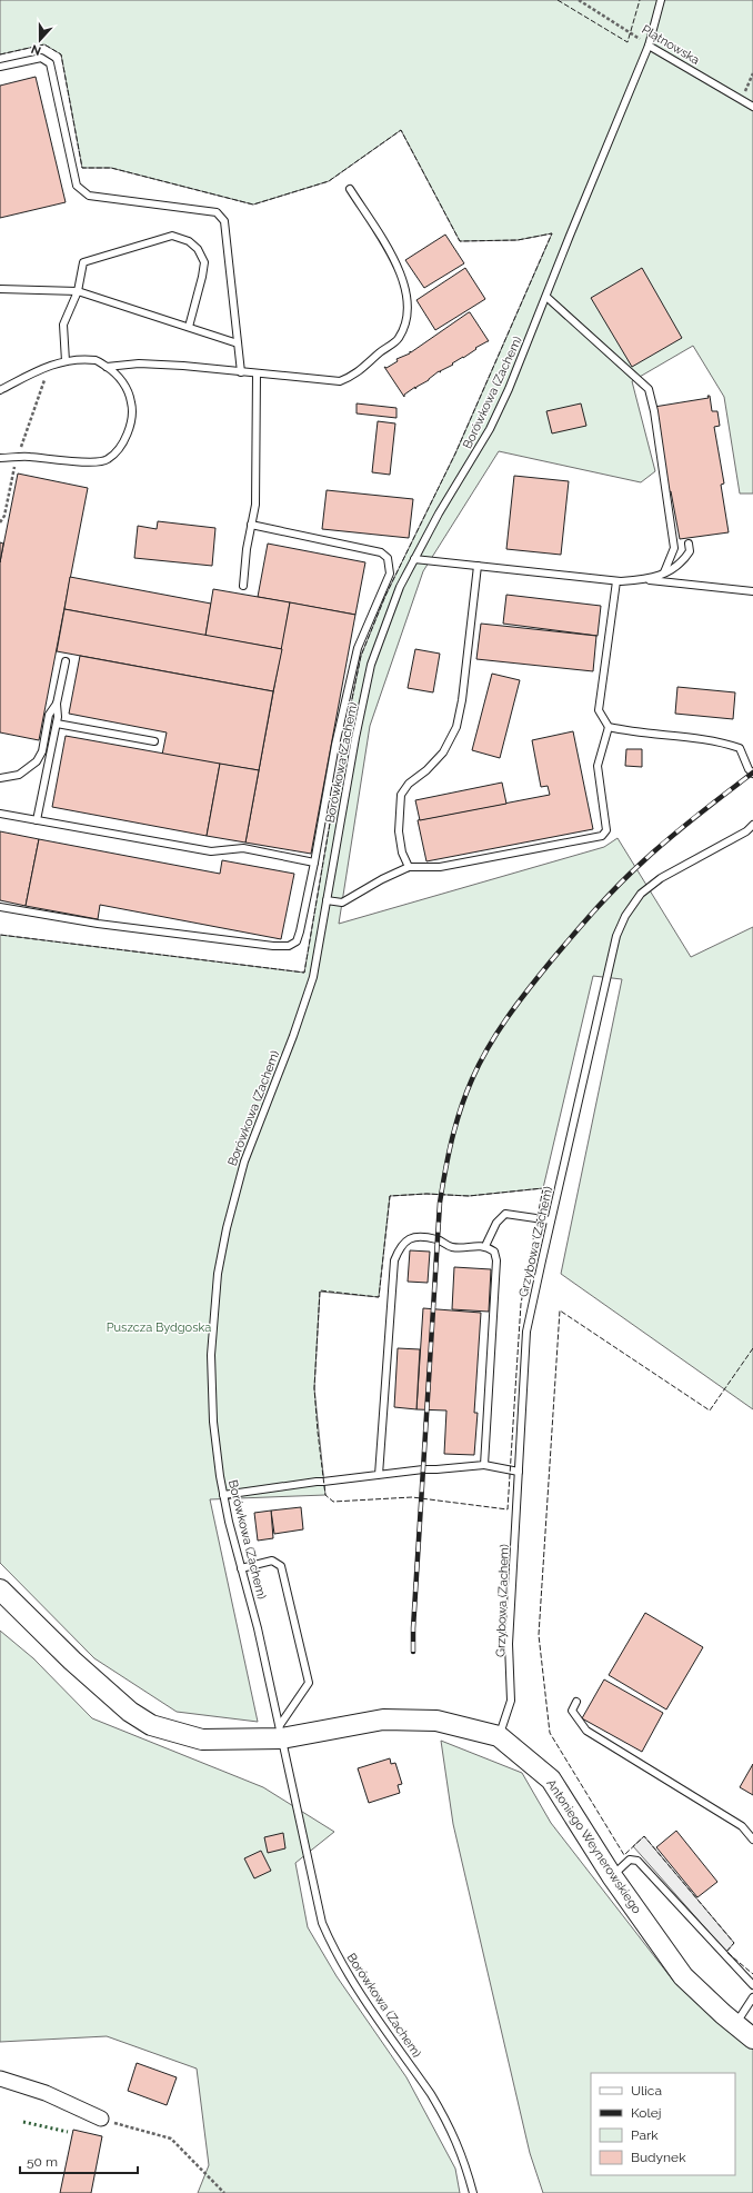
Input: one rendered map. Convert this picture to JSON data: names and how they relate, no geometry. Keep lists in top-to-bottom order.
{
  "streets": {
    "street": ["Antoniego Weynerowskiego"],
    "lane": ["Plątnowska", "Borówkowa (Zachem)", "Grzybowa (Zachem)"]
  },
  "crossings": [
    ["Plątnowska", "Borówkowa (Zachem)"],
    ["Borówkowa (Zachem)", "Antoniego Weynerowskiego"],
    ["Grzybowa (Zachem)", "Antoniego Weynerowskiego"]
  ],
  "parks": ["Puszcza Bydgoska"],
  "legend": [
    "Ulica",
    "Kolej",
    "Park",
    "Budynek"
  ],
  "scale_bar": "50 m",
  "north": "bottom"
}
